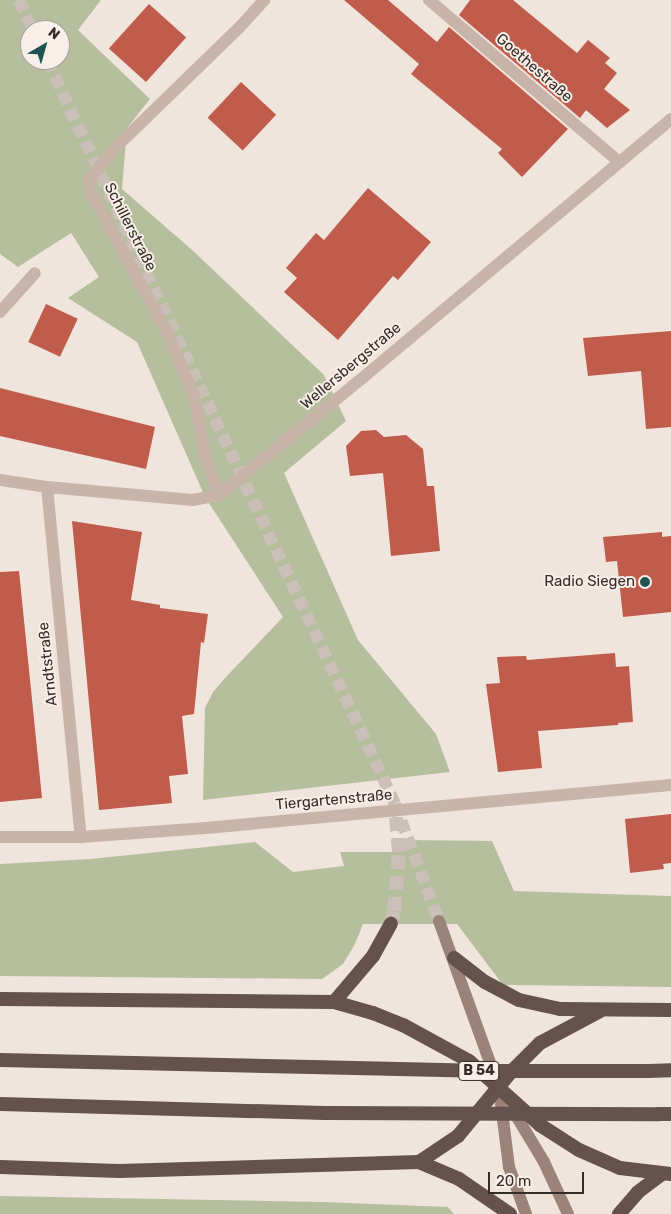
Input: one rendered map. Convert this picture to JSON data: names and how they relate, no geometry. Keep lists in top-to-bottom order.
{
  "streets": {
    "highway": ["B 54"],
    "street": [
      "Goethestraße",
      "Schillerstraße",
      "Wellersbergstraße",
      "Arndtstraße",
      "Tiergartenstraße"
    ]
  },
  "crossings": [
    ["Goethestraße", "Wellersbergstraße"],
    ["Schillerstraße", "Wellersbergstraße"],
    ["Wellersbergstraße", "Arndtstraße"],
    ["Arndtstraße", "Tiergartenstraße"]
  ],
  "places": ["Radio Siegen"],
  "scale_bar": "20 m",
  "north": "top right"
}
